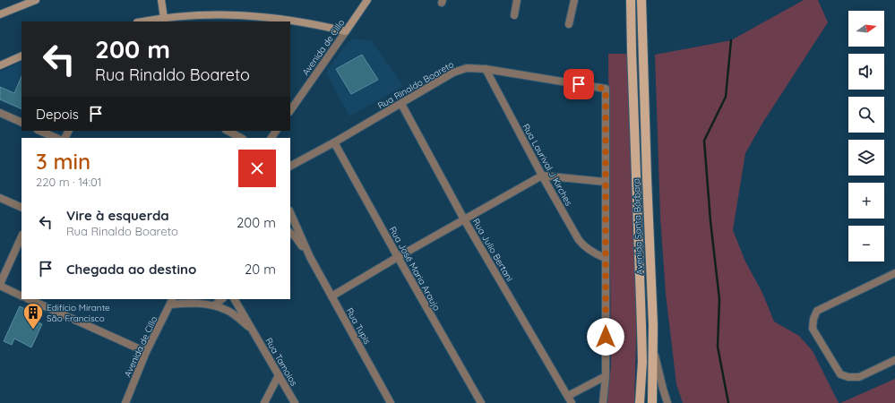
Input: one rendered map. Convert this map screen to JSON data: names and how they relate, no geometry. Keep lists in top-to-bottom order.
{
  "streets": {
    "main road": ["Avenida de Cillo", "Avenida Santa Bárbara"],
    "street": [
      "Rua Rinaldo Boareto",
      "Rua Laurival J Kirches",
      "Rua Julio Bertani",
      "Rua José Maria Araujo",
      "Rua Tupis",
      "Rua Tamoios"
    ]
  },
  "crossings": [
    ["Avenida de Cillo", "Rua Tamoios"],
    ["Rua Rinaldo Boareto", "Rua Laurival J Kirches"],
    ["Rua Rinaldo Boareto", "Rua Julio Bertani"],
    ["Rua Rinaldo Boareto", "Rua José Maria Araujo"]
  ],
  "places": {
    "building": ["Edifício Mirante São Francisco"]
  },
  "north": "right",
  "page": {
    "map_buttons": ["+", "−"],
    "turn": ["200 m", "Rua Rinaldo Boareto"],
    "then": "Depois",
    "heading": ["3 min", "220 m · 14:01"],
    "list": [
      {
        "name": "Vire à esquerda",
        "note": "Rua Rinaldo Boareto",
        "value": "200 m"
      },
      {
        "name": "Chegada ao destino",
        "value": "20 m"
      }
    ]
  }
}
